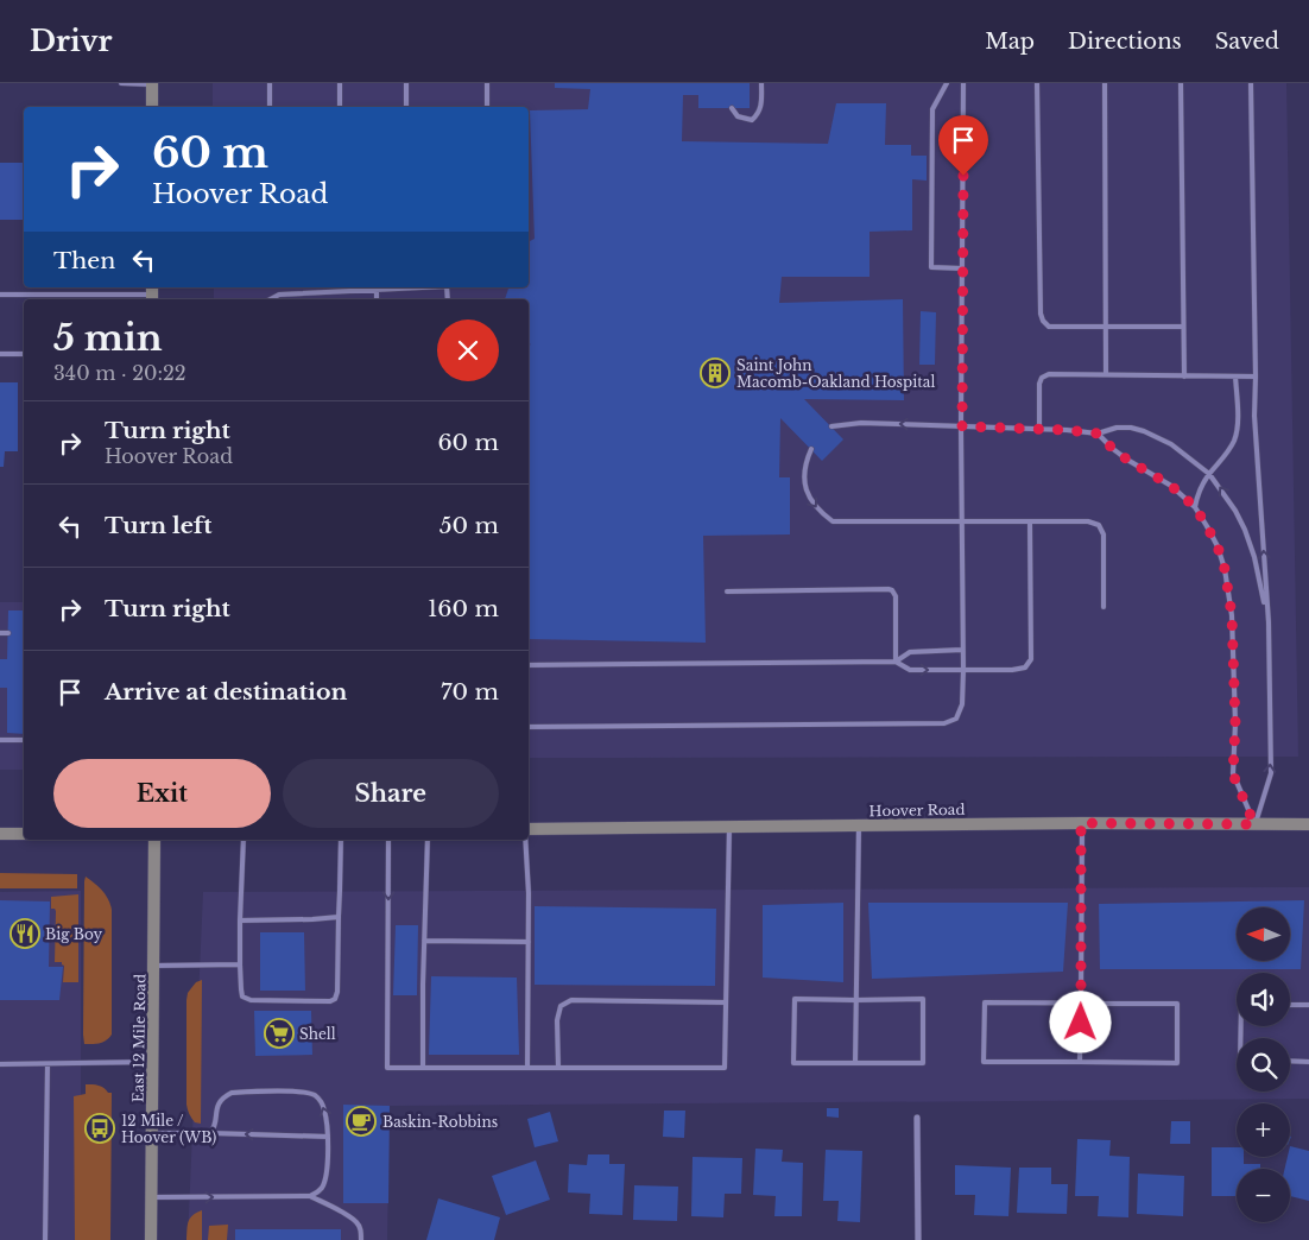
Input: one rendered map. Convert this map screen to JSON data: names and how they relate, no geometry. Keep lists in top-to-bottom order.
{
  "streets": {
    "main road": ["Hoover Road", "East 12 Mile Road"]
  },
  "places": {
    "building": ["Saint John Macomb-Oakland Hospital"],
    "restaurant": ["Big Boy"],
    "supermarket": ["Shell"],
    "cafe": ["Baskin-Robbins"],
    "bus stop": ["12 Mile / Hoover (WB)"]
  },
  "north": "left",
  "page": {
    "header": "Drivr",
    "nav": ["Map", "Directions", "Saved"],
    "turn": ["60 m", "Hoover Road"],
    "then": "Then",
    "heading": ["5 min", "340 m · 20:22"],
    "list": [
      {
        "name": "Turn right",
        "note": "Hoover Road",
        "value": "60 m"
      },
      {
        "name": "Turn left",
        "value": "50 m"
      },
      {
        "name": "Turn right",
        "value": "160 m"
      },
      {
        "name": "Arrive at destination",
        "value": "70 m"
      }
    ],
    "buttons": ["Exit", "Share"],
    "map_buttons": ["+", "−"]
  }
}
